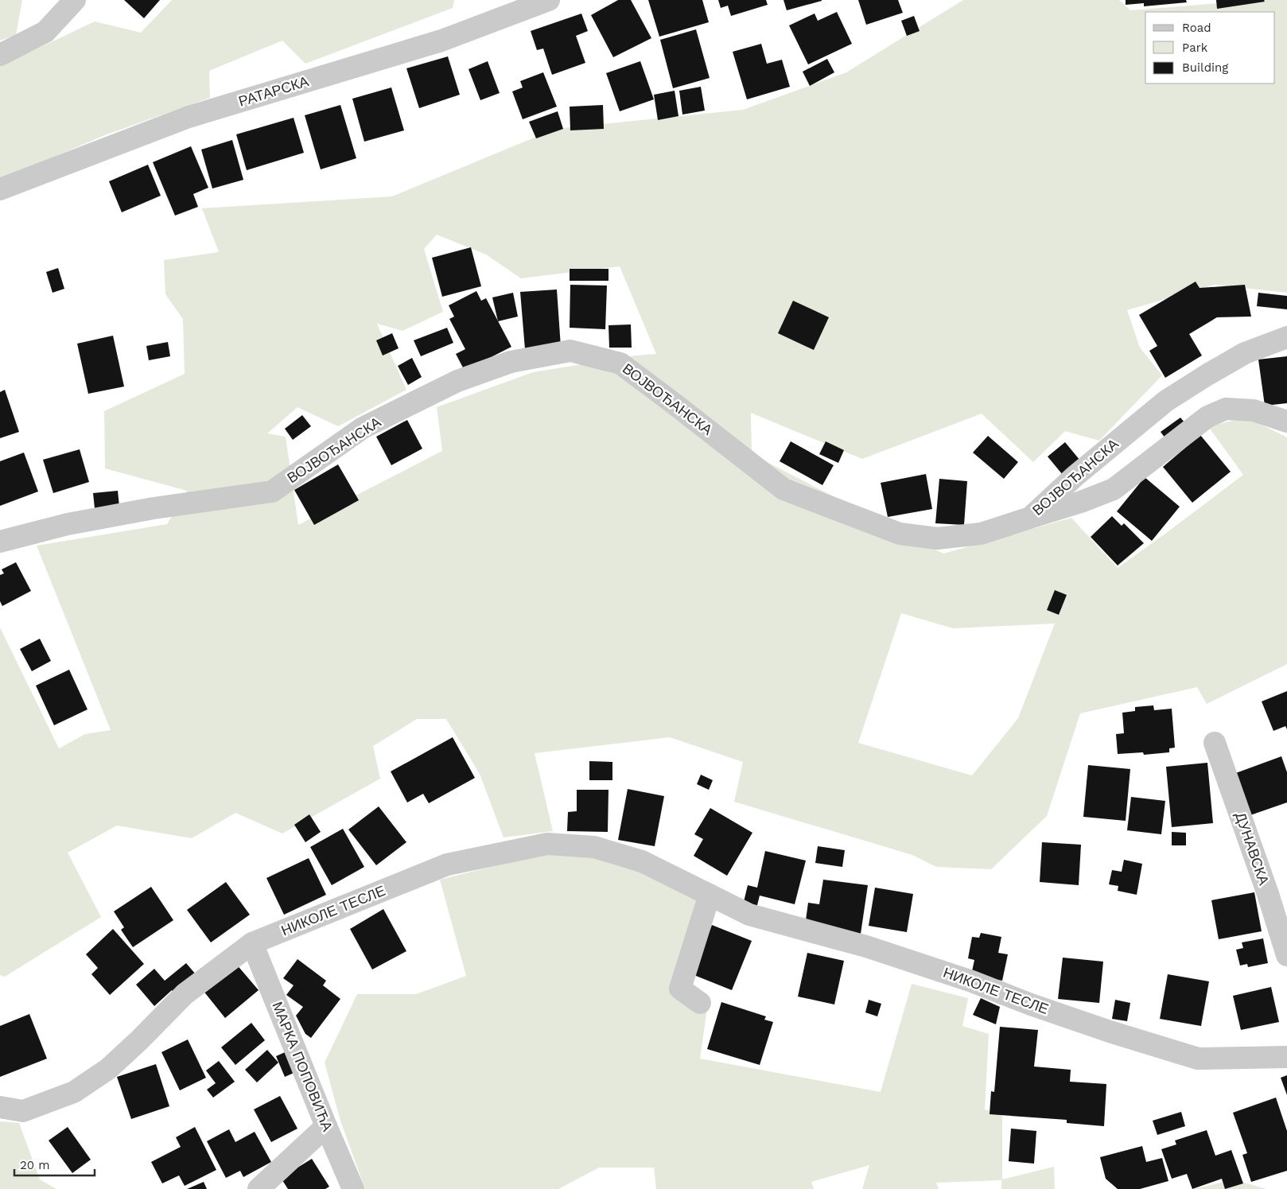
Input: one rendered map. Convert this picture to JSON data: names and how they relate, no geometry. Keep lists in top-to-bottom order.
{
  "streets": {
    "street": [
      "РАТАРСКА",
      "ВОЈВОЂАНСКА",
      "ДУНАВСКА",
      "НИКОЛЕ ТЕСЛЕ",
      "МАРКА ПОПОВИЋА"
    ]
  },
  "crossings": [
    ["НИКОЛЕ ТЕСЛЕ", "МАРКА ПОПОВИЋА"]
  ],
  "legend": ["Road", "Park", "Building"],
  "scale_bar": "20 m"
}
